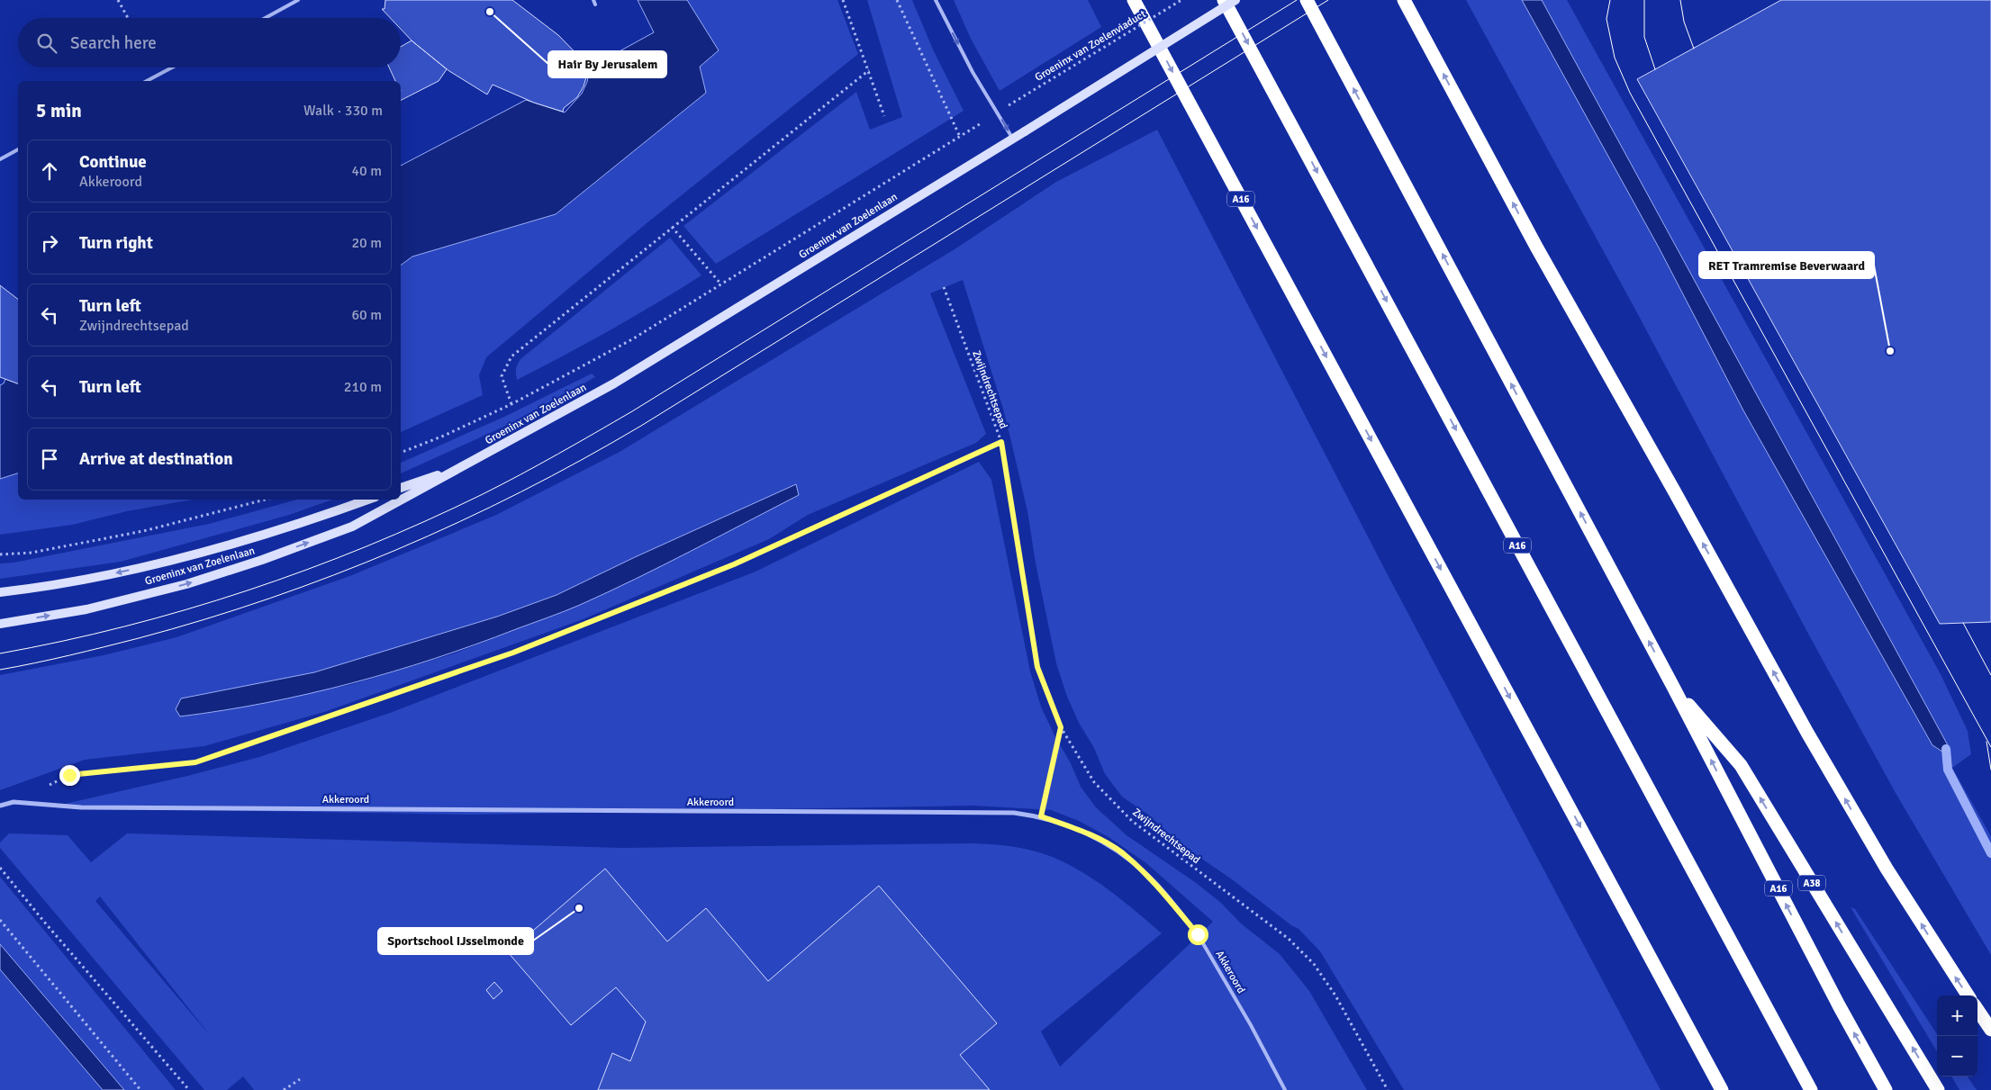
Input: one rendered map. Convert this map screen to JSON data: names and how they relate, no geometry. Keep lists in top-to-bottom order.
{
  "streets": {
    "highway": ["A16", "A38"],
    "main road": ["Groeninx van Zoelenlaan"],
    "street": ["Akkeroord"],
    "path": ["Groeninx van Zoelenviaduct", "Zwijndrechtsepad"]
  },
  "crossings": [
    ["A16", "A38"]
  ],
  "places": ["Hair By Jerusalem", "RET Tramremise Beverwaard", "Sportschool IJsselmonde"],
  "page": {
    "search": "Search here",
    "heading": ["5 min", "Walk · 330 m"],
    "list": [
      ["Continue", "Akkeroord", "40 m"],
      ["Turn right", "20 m"],
      ["Turn left", "Zwijndrechtsepad", "60 m"],
      ["Turn left", "210 m"],
      "Arrive at destination"
    ],
    "map_buttons": ["+", "−"]
  }
}
